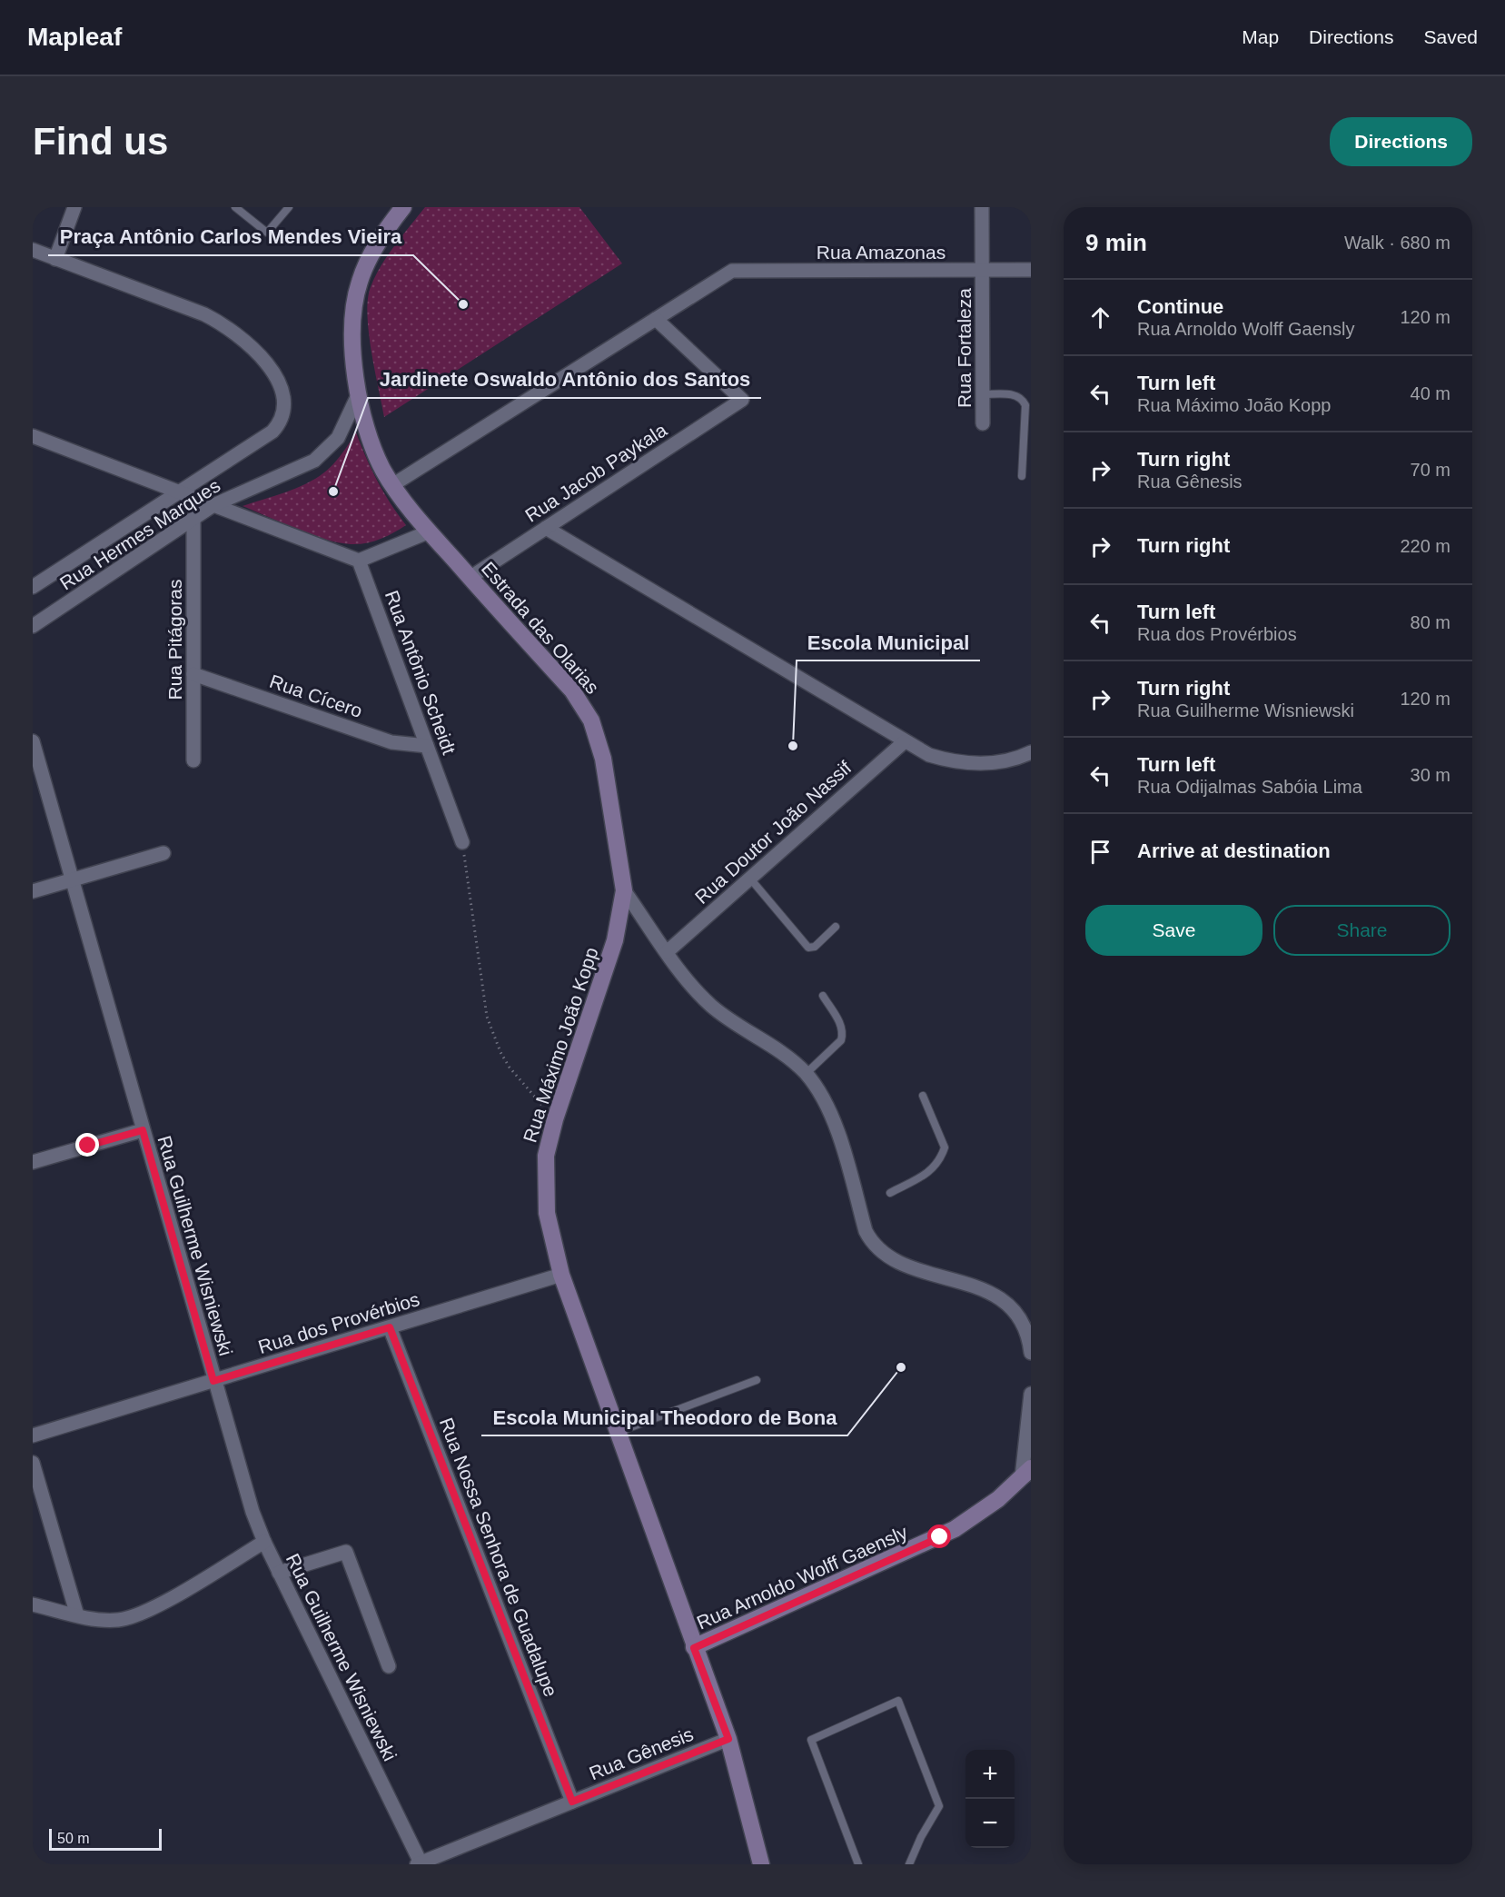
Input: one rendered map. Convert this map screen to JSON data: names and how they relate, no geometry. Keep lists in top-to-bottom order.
{
  "streets": {
    "main road": ["Estrada das Olarias", "Rua Máximo João Kopp", "Rua Arnoldo Wolff Gaensly"],
    "street": [
      "Rua Amazonas",
      "Rua Fortaleza",
      "Rua Jacob Paykala",
      "Rua Hermes Marques",
      "Rua Pitágoras",
      "Rua Antônio Scheidt",
      "Rua Cícero",
      "Rua Doutor João Nassif",
      "Rua Guilherme Wisniewski",
      "Rua dos Provérbios",
      "Rua Nossa Senhora de Guadalupe",
      "Rua Gênesis"
    ]
  },
  "crossings": [
    ["Rua Amazonas", "Rua Fortaleza"],
    ["Rua Amazonas", "Rua Jacob Paykala"],
    ["Rua Jacob Paykala", "Estrada das Olarias"],
    ["Rua Hermes Marques", "Estrada das Olarias"],
    ["Rua Hermes Marques", "Rua Pitágoras"],
    ["Estrada das Olarias", "Rua Doutor João Nassif"],
    ["Estrada das Olarias", "Rua Máximo João Kopp"],
    ["Rua Pitágoras", "Rua Cícero"],
    ["Rua Antônio Scheidt", "Rua Cícero"],
    ["Rua Máximo João Kopp", "Rua dos Provérbios"],
    ["Rua Máximo João Kopp", "Rua Arnoldo Wolff Gaensly"],
    ["Rua Máximo João Kopp", "Rua Gênesis"],
    ["Rua Guilherme Wisniewski", "Rua dos Provérbios"],
    ["Rua Guilherme Wisniewski", "Rua Gênesis"],
    ["Rua dos Provérbios", "Rua Nossa Senhora de Guadalupe"],
    ["Rua Nossa Senhora de Guadalupe", "Rua Gênesis"]
  ],
  "places": [
    "Praça Antônio Carlos Mendes Vieira",
    "Jardinete Oswaldo Antônio dos Santos",
    "Escola Municipal",
    "Escola Municipal Theodoro de Bona"
  ],
  "scale_bar": "50 m",
  "page": {
    "header": "Mapleaf",
    "nav": ["Map", "Directions", "Saved"],
    "buttons": [
      "Directions",
      ["Save", "Share"]
    ],
    "title": "Find us",
    "heading": ["9 min", "Walk · 680 m"],
    "list": [
      ["Continue", "Rua Arnoldo Wolff Gaensly", "120 m"],
      ["Turn left", "Rua Máximo João Kopp", "40 m"],
      ["Turn right", "Rua Gênesis", "70 m"],
      ["Turn right", "220 m"],
      ["Turn left", "Rua dos Provérbios", "80 m"],
      ["Turn right", "Rua Guilherme Wisniewski", "120 m"],
      ["Turn left", "Rua Odijalmas Sabóia Lima", "30 m"],
      "Arrive at destination"
    ],
    "map_buttons": ["+", "−"],
    "scale": "50 m"
  }
}
